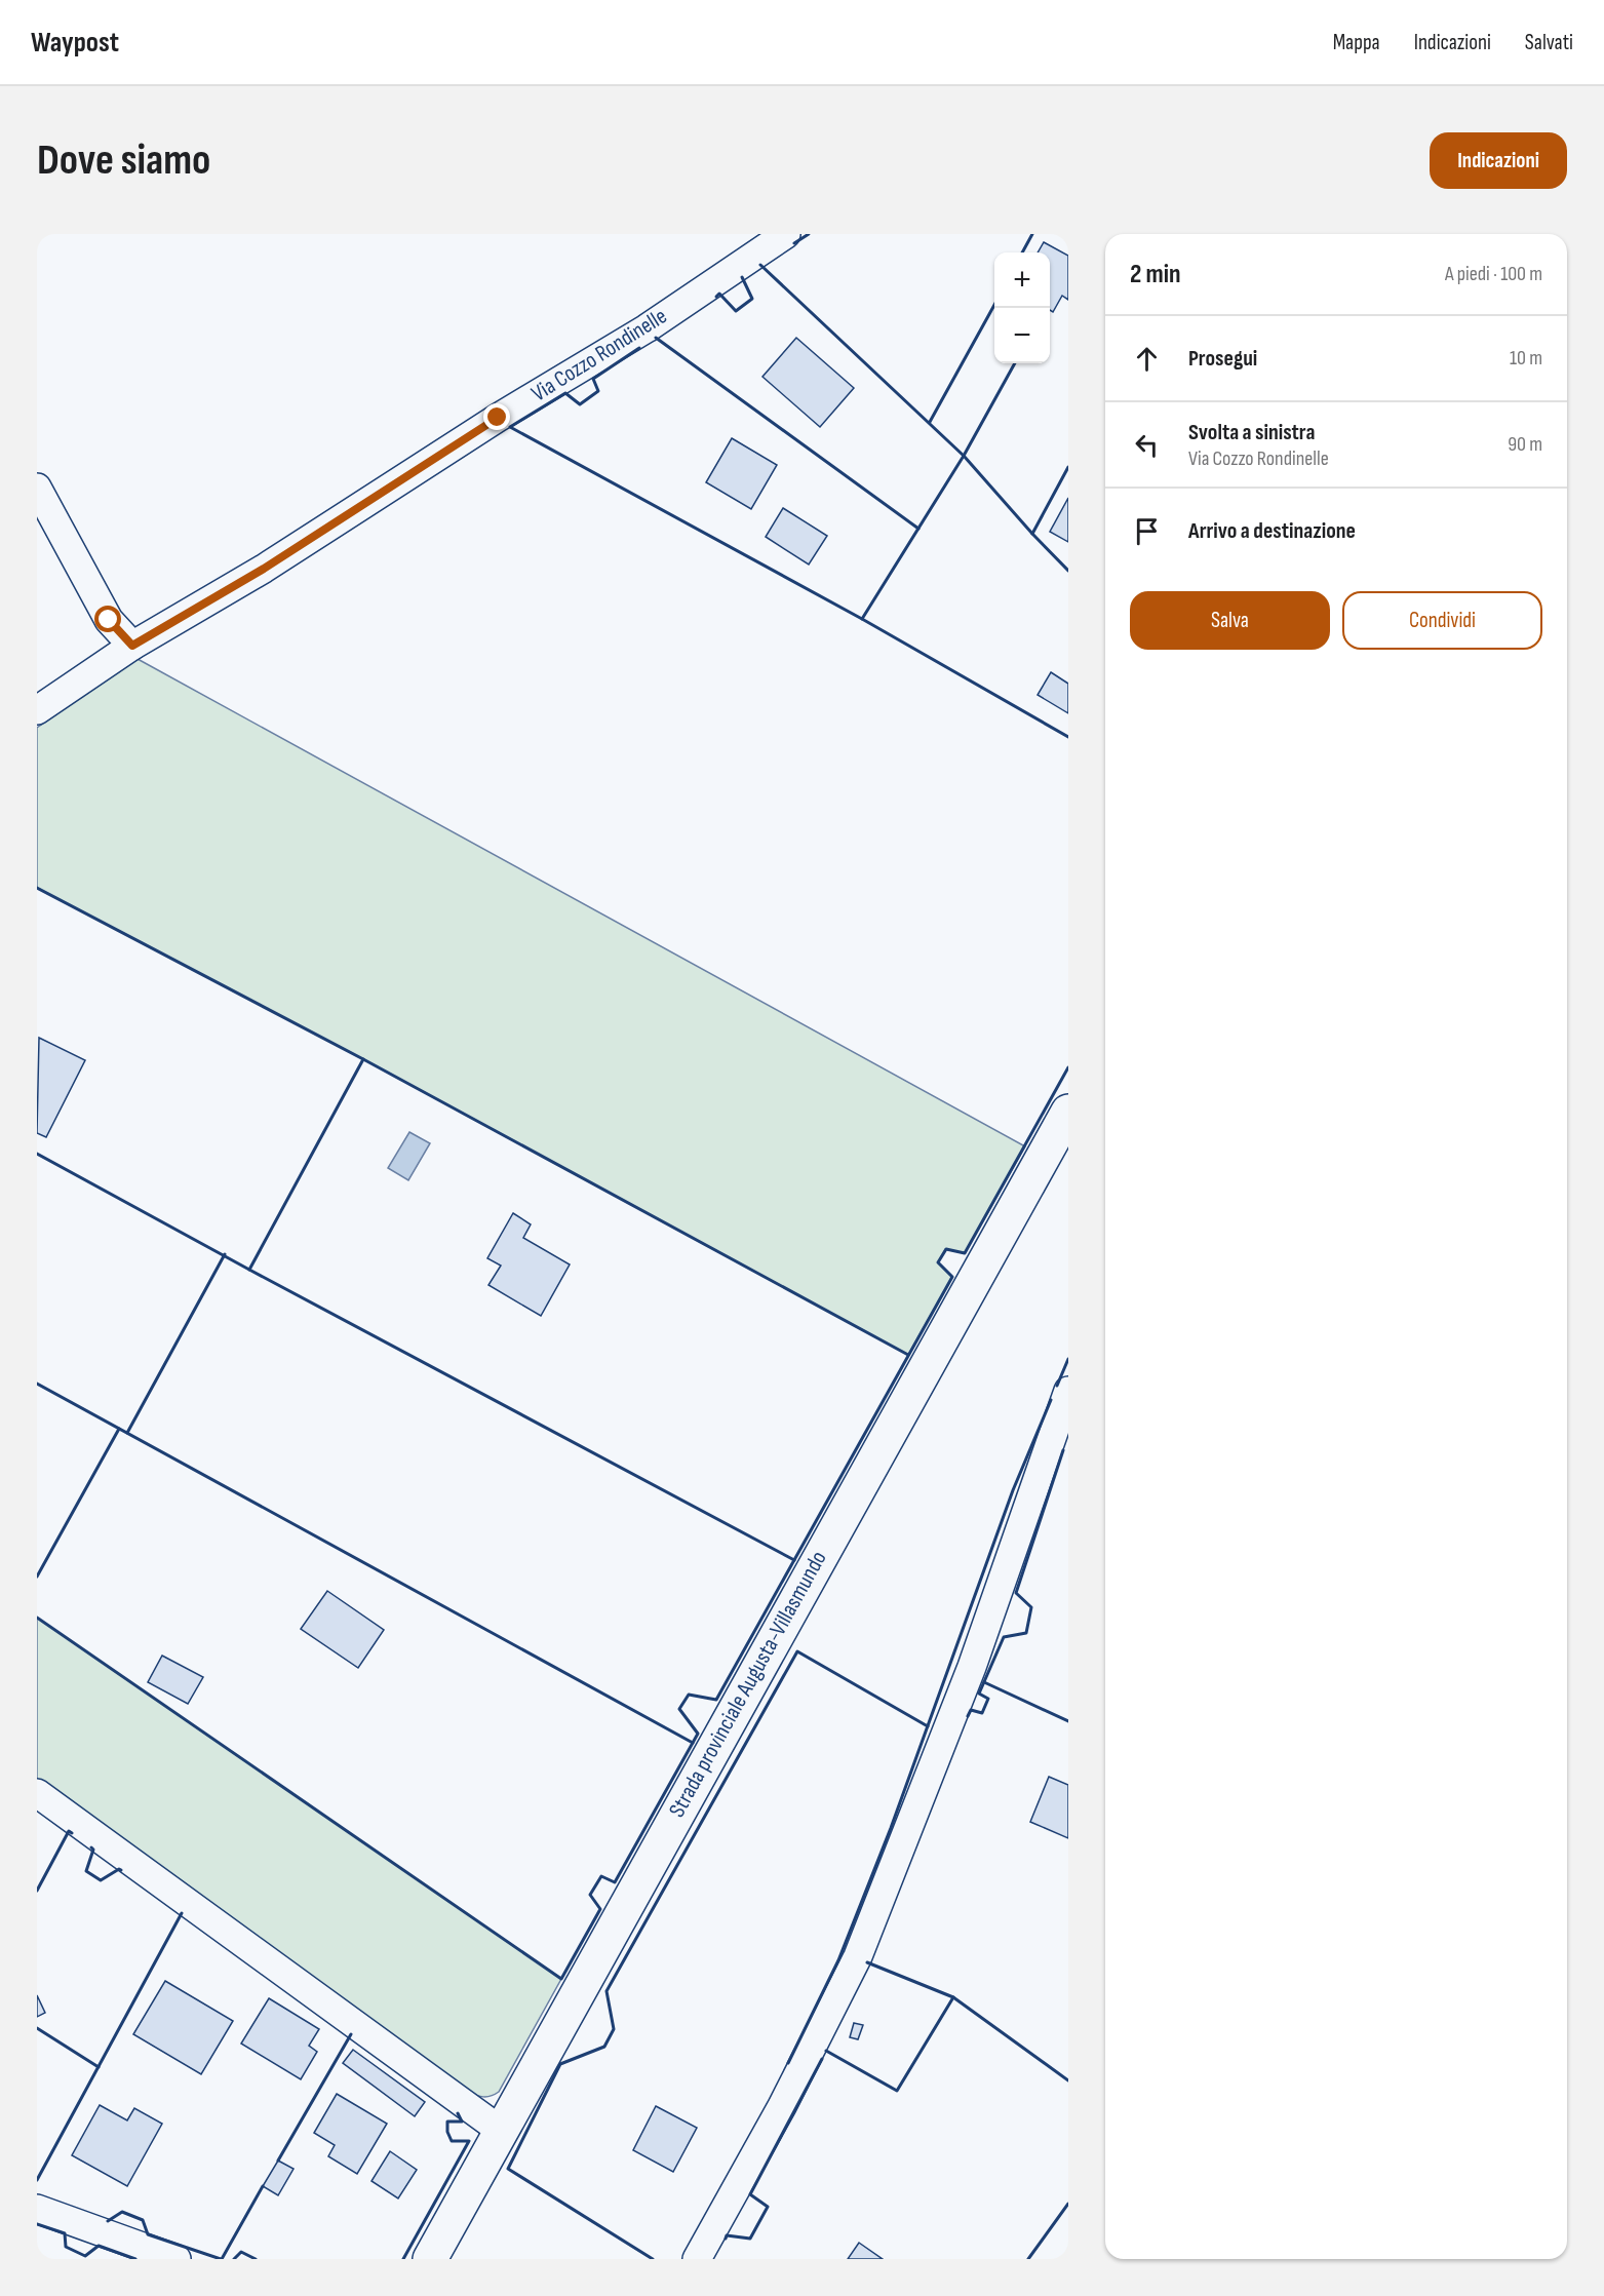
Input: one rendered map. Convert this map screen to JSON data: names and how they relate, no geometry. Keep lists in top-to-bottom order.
{
  "streets": {
    "main road": ["Strada provinciale Augusta-Villasmundo"],
    "street": ["Via Cozzo Rondinelle"]
  },
  "page": {
    "header": "Waypost",
    "nav": ["Mappa", "Indicazioni", "Salvati"],
    "buttons": [
      "Indicazioni",
      ["Salva", "Condividi"]
    ],
    "title": "Dove siamo",
    "heading": ["2 min", "A piedi · 100 m"],
    "map_buttons": ["+", "−"],
    "list": [
      ["Prosegui", "10 m"],
      ["Svolta a sinistra", "Via Cozzo Rondinelle", "90 m"],
      "Arrivo a destinazione"
    ]
  }
}
